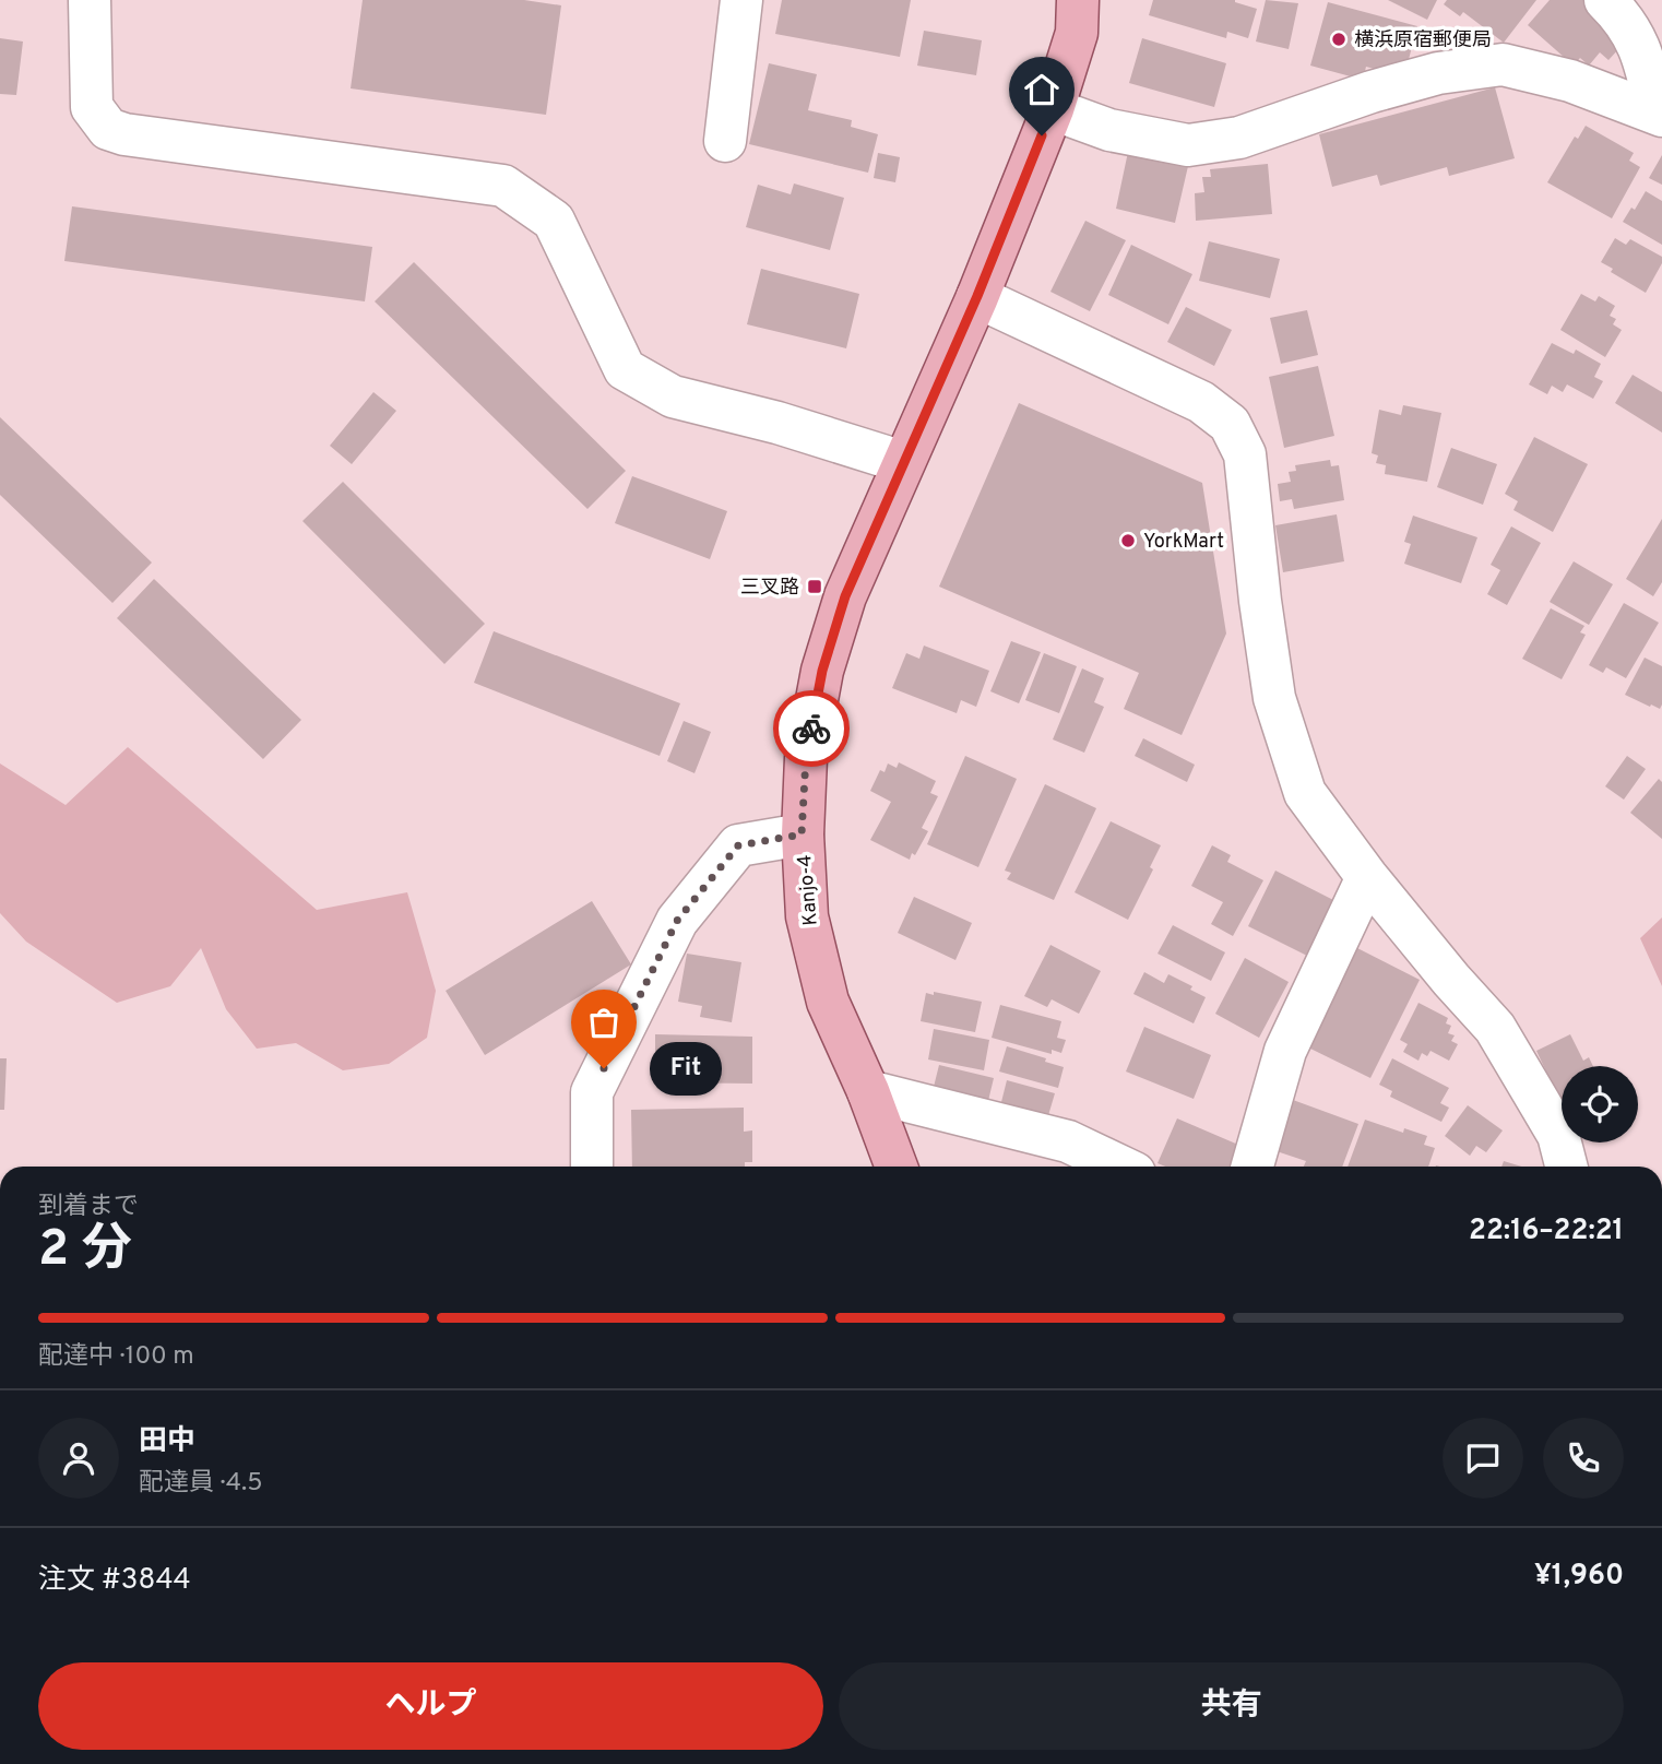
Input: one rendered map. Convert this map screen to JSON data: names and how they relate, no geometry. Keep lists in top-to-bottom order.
{
  "streets": {
    "main road": ["Kanjo-4"]
  },
  "places": {
    "other": ["横浜原宿郵便局", "YorkMart", "Fit"],
    "transit": ["三叉路"]
  },
  "page": {
    "bubble": "Fit",
    "heading": ["2 分", "到着まで", "22:16–22:21"],
    "panel": [
      "田中",
      "配達員 · 4.5",
      "注文 #3844",
      "¥1,960"
    ],
    "bar": "配達中 · 100 m",
    "buttons": ["ヘルプ", "共有"]
  }
}
